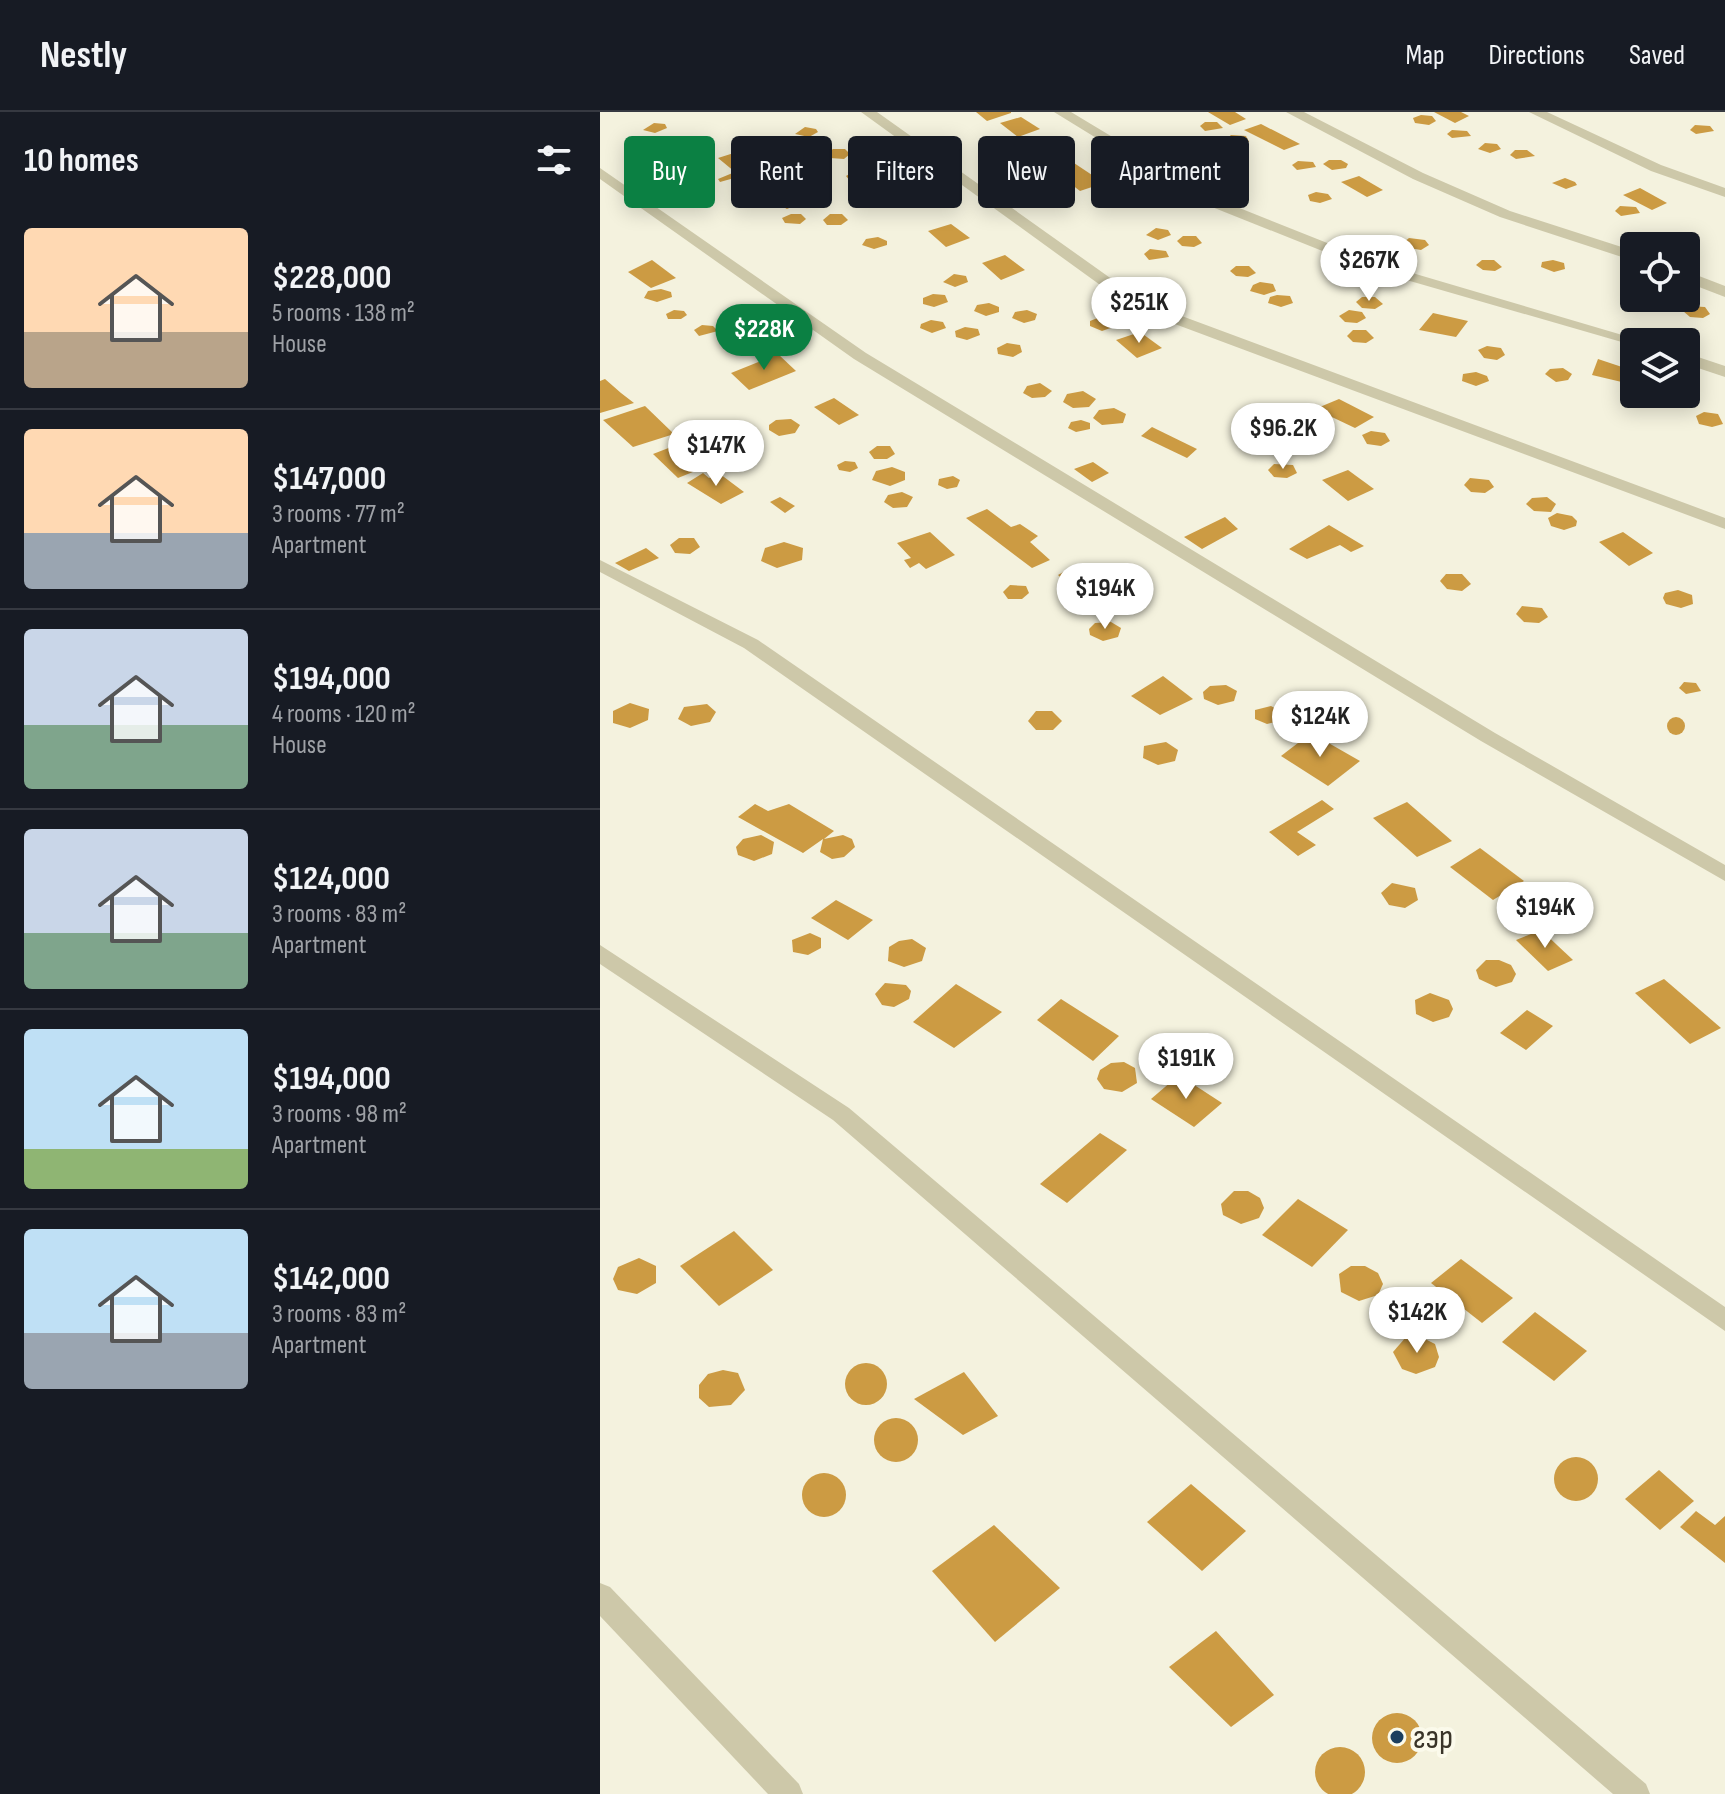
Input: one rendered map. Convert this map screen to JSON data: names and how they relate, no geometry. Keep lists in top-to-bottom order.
{
  "places": ["гэр"],
  "page": {
    "header": "Nestly",
    "nav": ["Map", "Directions", "Saved"],
    "heading": "10 homes",
    "chip": [
      "Buy",
      "Rent",
      "Filters",
      "New",
      "Apartment"
    ],
    "list": [
      {
        "name": "$228,000",
        "note": "5 rooms · 138 m² · House"
      },
      {
        "name": "$147,000",
        "note": "3 rooms · 77 m² · Apartment"
      },
      {
        "name": "$194,000",
        "note": "4 rooms · 120 m² · House"
      },
      {
        "name": "$124,000",
        "note": "3 rooms · 83 m² · Apartment"
      },
      {
        "name": "$194,000",
        "note": "3 rooms · 98 m² · Apartment"
      },
      {
        "name": "$142,000",
        "note": "3 rooms · 83 m² · Apartment"
      }
    ],
    "price": [
      "$267K",
      "$251K",
      "$228K",
      "$96.2K",
      "$147K",
      "$194K",
      "$124K",
      "$194K",
      "$191K",
      "$142K"
    ]
  }
}
